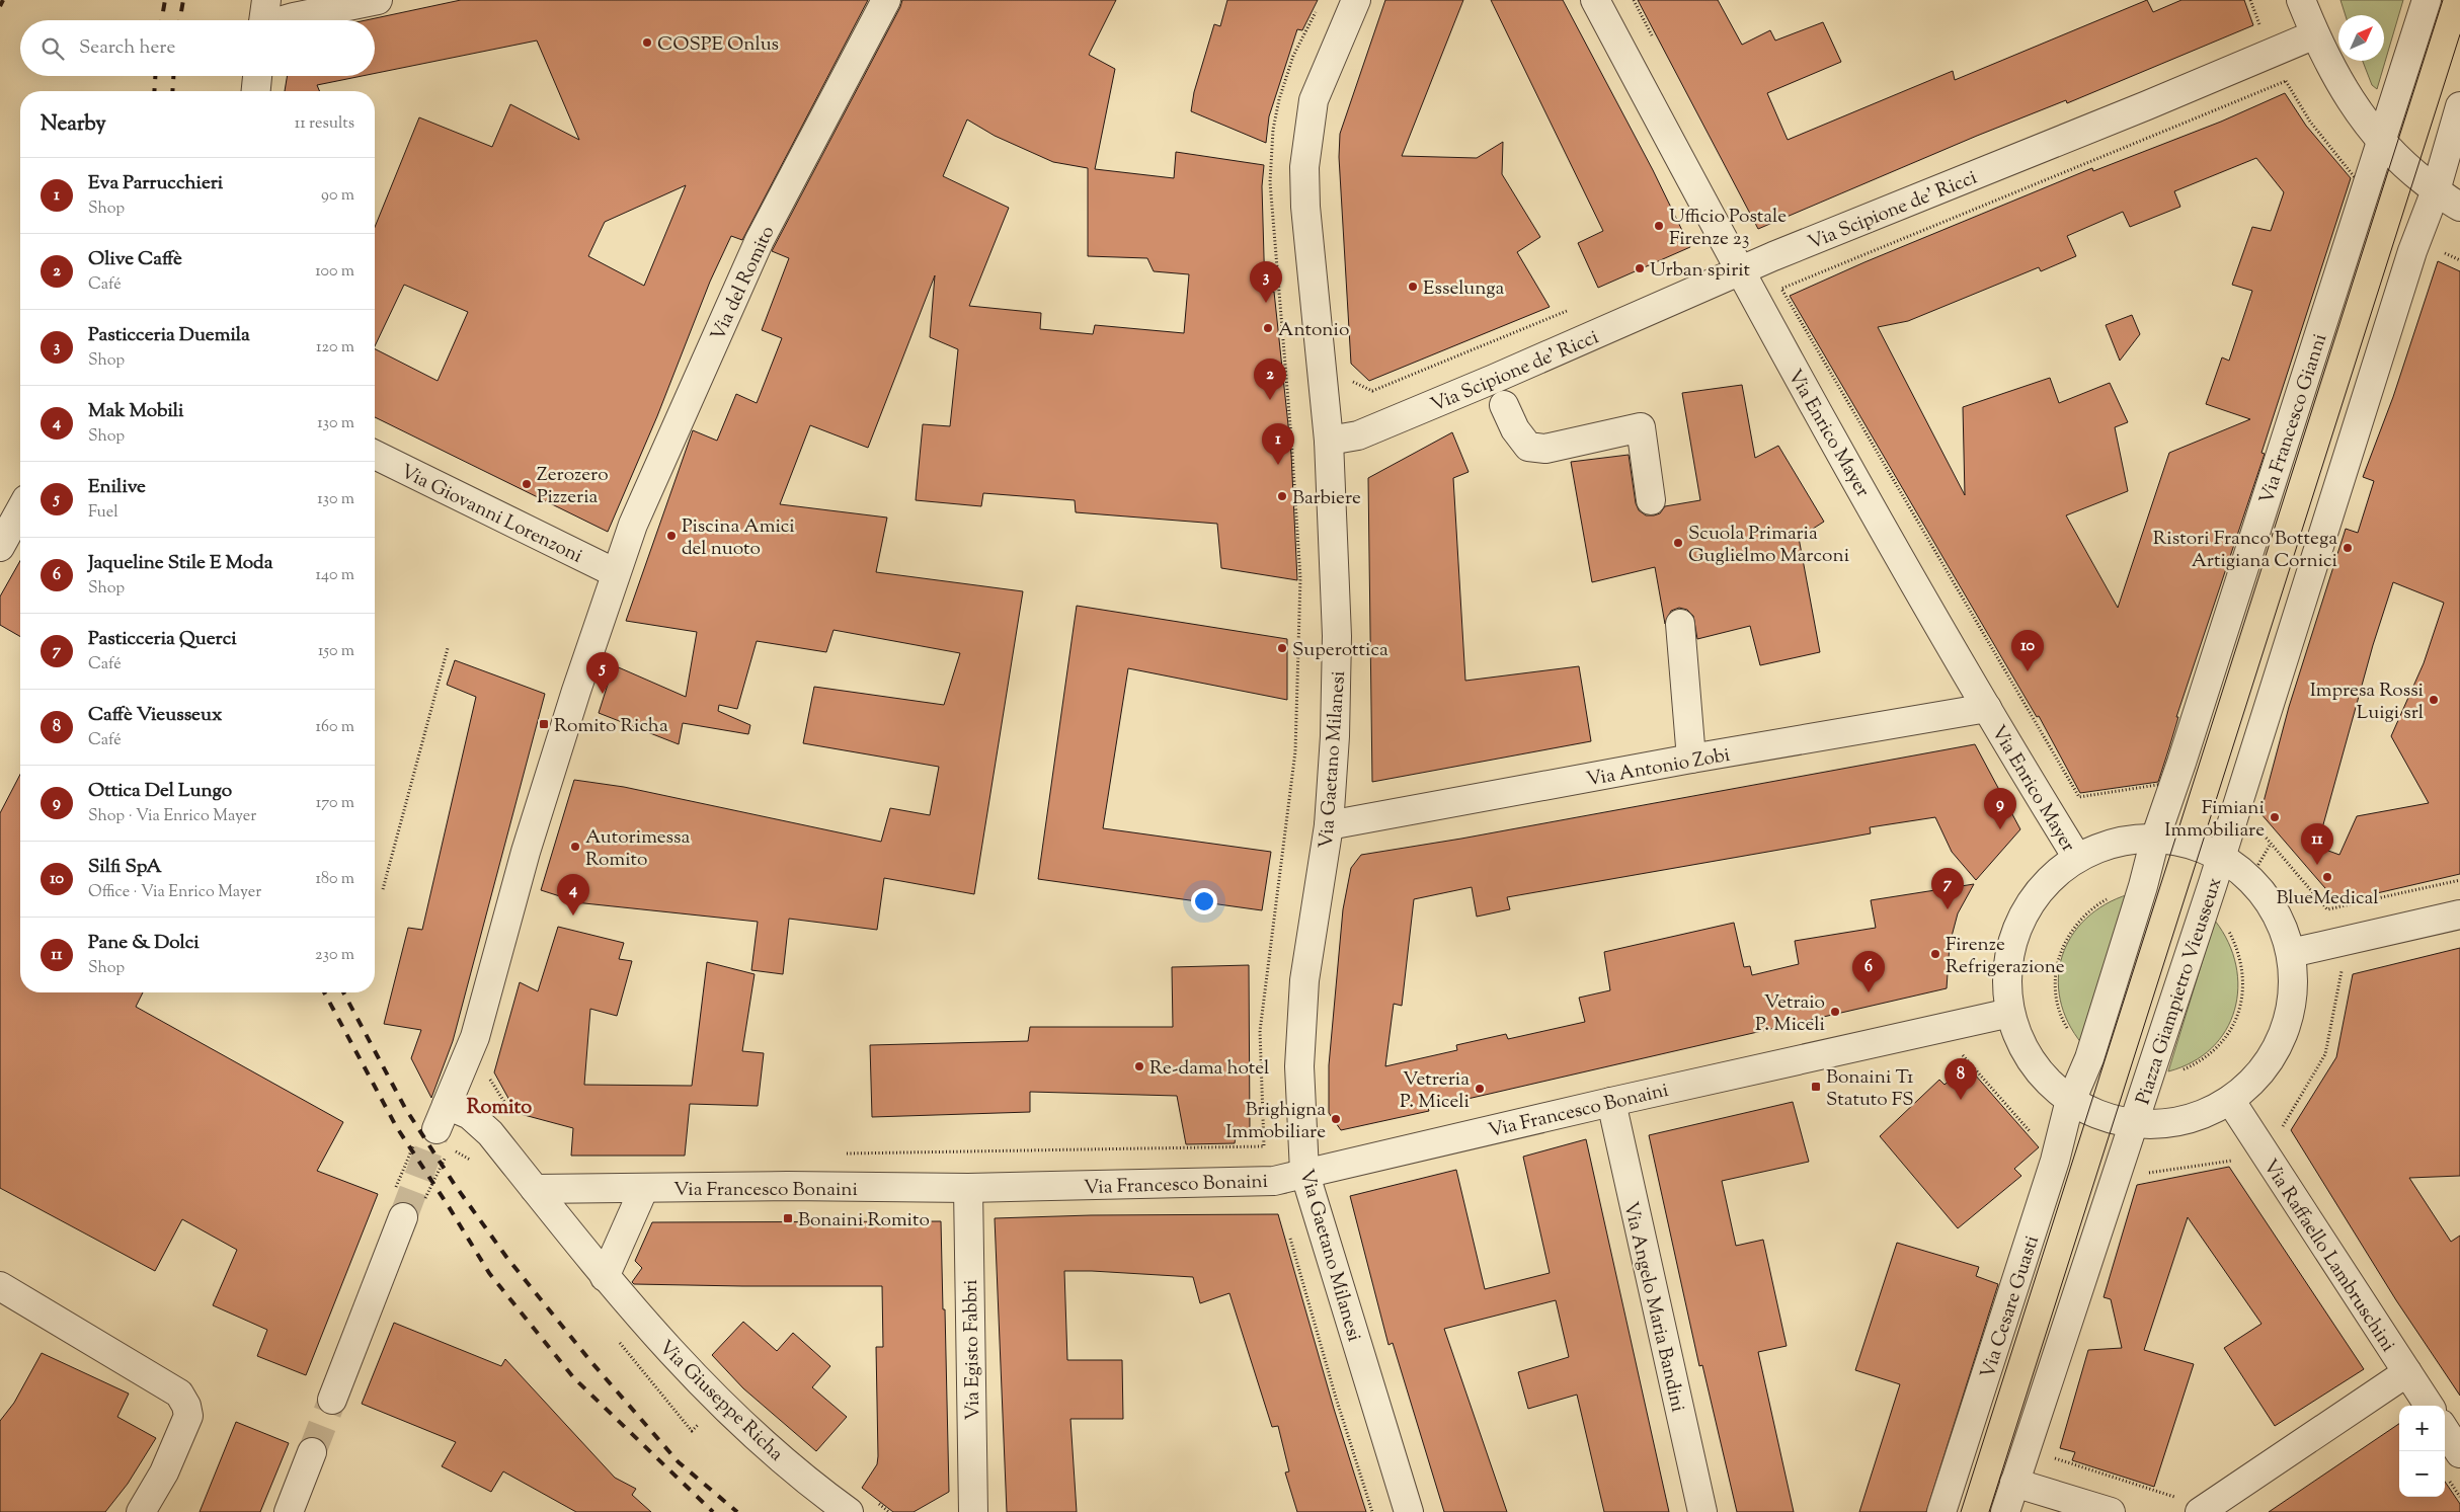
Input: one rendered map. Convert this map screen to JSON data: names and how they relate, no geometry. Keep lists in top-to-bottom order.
{
  "streets": {
    "street": [
      "Via Scipione de' Ricci",
      "Via del Romito",
      "Via Francesco Gianni",
      "Via Enrico Mayer",
      "Via Giovanni Lorenzoni",
      "Via Gaetano Milanesi",
      "Via Antonio Zobi",
      "Piazza Giampietro Vieusseux",
      "Via Francesco Bonaini",
      "Via Raffaello Lambruschini",
      "Via Angelo Maria Bandini",
      "Via Cesare Guasti",
      "Via Egisto Fabbri",
      "Via Giuseppe Richa"
    ]
  },
  "crossings": [
    ["Via Scipione de' Ricci", "Via Enrico Mayer"],
    ["Via Scipione de' Ricci", "Via Gaetano Milanesi"],
    ["Via del Romito", "Via Giovanni Lorenzoni"],
    ["Via del Romito", "Via Giuseppe Richa"],
    ["Via Francesco Gianni", "Piazza Giampietro Vieusseux"],
    ["Via Enrico Mayer", "Via Antonio Zobi"],
    ["Via Enrico Mayer", "Piazza Giampietro Vieusseux"],
    ["Via Gaetano Milanesi", "Via Antonio Zobi"],
    ["Via Gaetano Milanesi", "Via Francesco Bonaini"],
    ["Piazza Giampietro Vieusseux", "Via Francesco Bonaini"],
    ["Piazza Giampietro Vieusseux", "Via Raffaello Lambruschini"],
    ["Piazza Giampietro Vieusseux", "Via Cesare Guasti"],
    ["Via Francesco Bonaini", "Via Angelo Maria Bandini"],
    ["Via Francesco Bonaini", "Via Egisto Fabbri"],
    ["Via Francesco Bonaini", "Via Giuseppe Richa"]
  ],
  "districts": ["Romito"],
  "places": {
    "other": [
      "COSPE Onlus",
      "Ufficio Postale Firenze 23",
      "Urban spirit",
      "Esselunga",
      "Antonio",
      "Zerozero Pizzeria",
      "Barbiere",
      "Piscina Amici del nuoto",
      "Scuola Primaria Guglielmo Marconi",
      "Ristori Franco Bottega Artigiana Cornici",
      "Superottica",
      "Impresa Rossi Luigi srl",
      "Fimiani Immobiliare",
      "Autorimessa Romito",
      "BlueMedical",
      "Firenze Refrigerazione",
      "Vetraio P. Miceli",
      "Re-dama hotel",
      "Vetreria P. Miceli",
      "Brighigna Immobiliare"
    ],
    "transit": ["Romito Richa", "Bonaini T1 Statuto FS", "Bonaini Romito"]
  },
  "north": "top right",
  "page": {
    "search": "Search here",
    "heading": ["Nearby", "11 results"],
    "list": [
      {
        "mark": "1",
        "name": "Eva Parrucchieri",
        "note": "Shop",
        "value": "90 m"
      },
      {
        "mark": "2",
        "name": "Olive Caffè",
        "note": "Café",
        "value": "100 m"
      },
      {
        "mark": "3",
        "name": "Pasticceria Duemila",
        "note": "Shop",
        "value": "120 m"
      },
      {
        "mark": "4",
        "name": "Mak Mobili",
        "note": "Shop",
        "value": "130 m"
      },
      {
        "mark": "5",
        "name": "Enilive",
        "note": "Fuel",
        "value": "130 m"
      },
      {
        "mark": "6",
        "name": "Jaqueline Stile E Moda",
        "note": "Shop",
        "value": "140 m"
      },
      {
        "mark": "7",
        "name": "Pasticceria Querci",
        "note": "Café",
        "value": "150 m"
      },
      {
        "mark": "8",
        "name": "Caffè Vieusseux",
        "note": "Café",
        "value": "160 m"
      },
      {
        "mark": "9",
        "name": "Ottica Del Lungo",
        "note": "Shop · Via Enrico Mayer",
        "value": "170 m"
      },
      {
        "mark": "10",
        "name": "Silfi SpA",
        "note": "Office · Via Enrico Mayer",
        "value": "180 m"
      },
      {
        "mark": "11",
        "name": "Pane & Dolci",
        "note": "Shop",
        "value": "230 m"
      }
    ],
    "pins": [
      "3",
      "2",
      "1",
      "10",
      "5",
      "9",
      "11",
      "7",
      "4",
      "6",
      "8"
    ],
    "map_buttons": ["+", "−"]
  }
}
